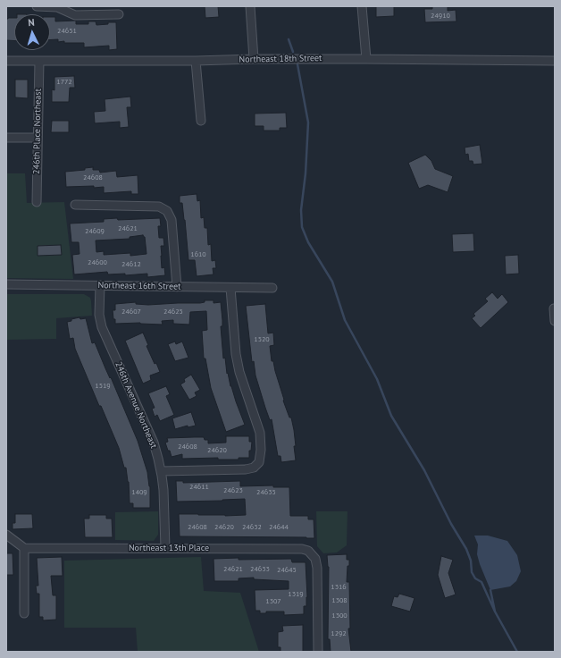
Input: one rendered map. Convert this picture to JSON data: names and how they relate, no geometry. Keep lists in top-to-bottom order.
{
  "streets": {
    "street": [
      "Northeast 18th Street",
      "246th Place Northeast",
      "Northeast 16th Street",
      "246th Avenue Northeast",
      "Northeast 13th Place"
    ]
  },
  "crossings": [
    ["Northeast 18th Street", "246th Place Northeast"],
    ["Northeast 16th Street", "246th Avenue Northeast"],
    ["246th Avenue Northeast", "Northeast 13th Place"]
  ],
  "house_numbers": [
    "24910",
    "24651",
    "1772",
    "24608",
    "24621",
    "24609",
    "1610",
    "24600",
    "24612",
    "24607",
    "24625",
    "1520",
    "1519",
    "24608",
    "24620",
    "24611",
    "24623",
    "1409",
    "24635",
    "24608",
    "24620",
    "24632",
    "24644",
    "24621",
    "24633",
    "24645",
    "1316",
    "1319",
    "1308",
    "1307",
    "1300",
    "1292"
  ],
  "north": "top"
}
